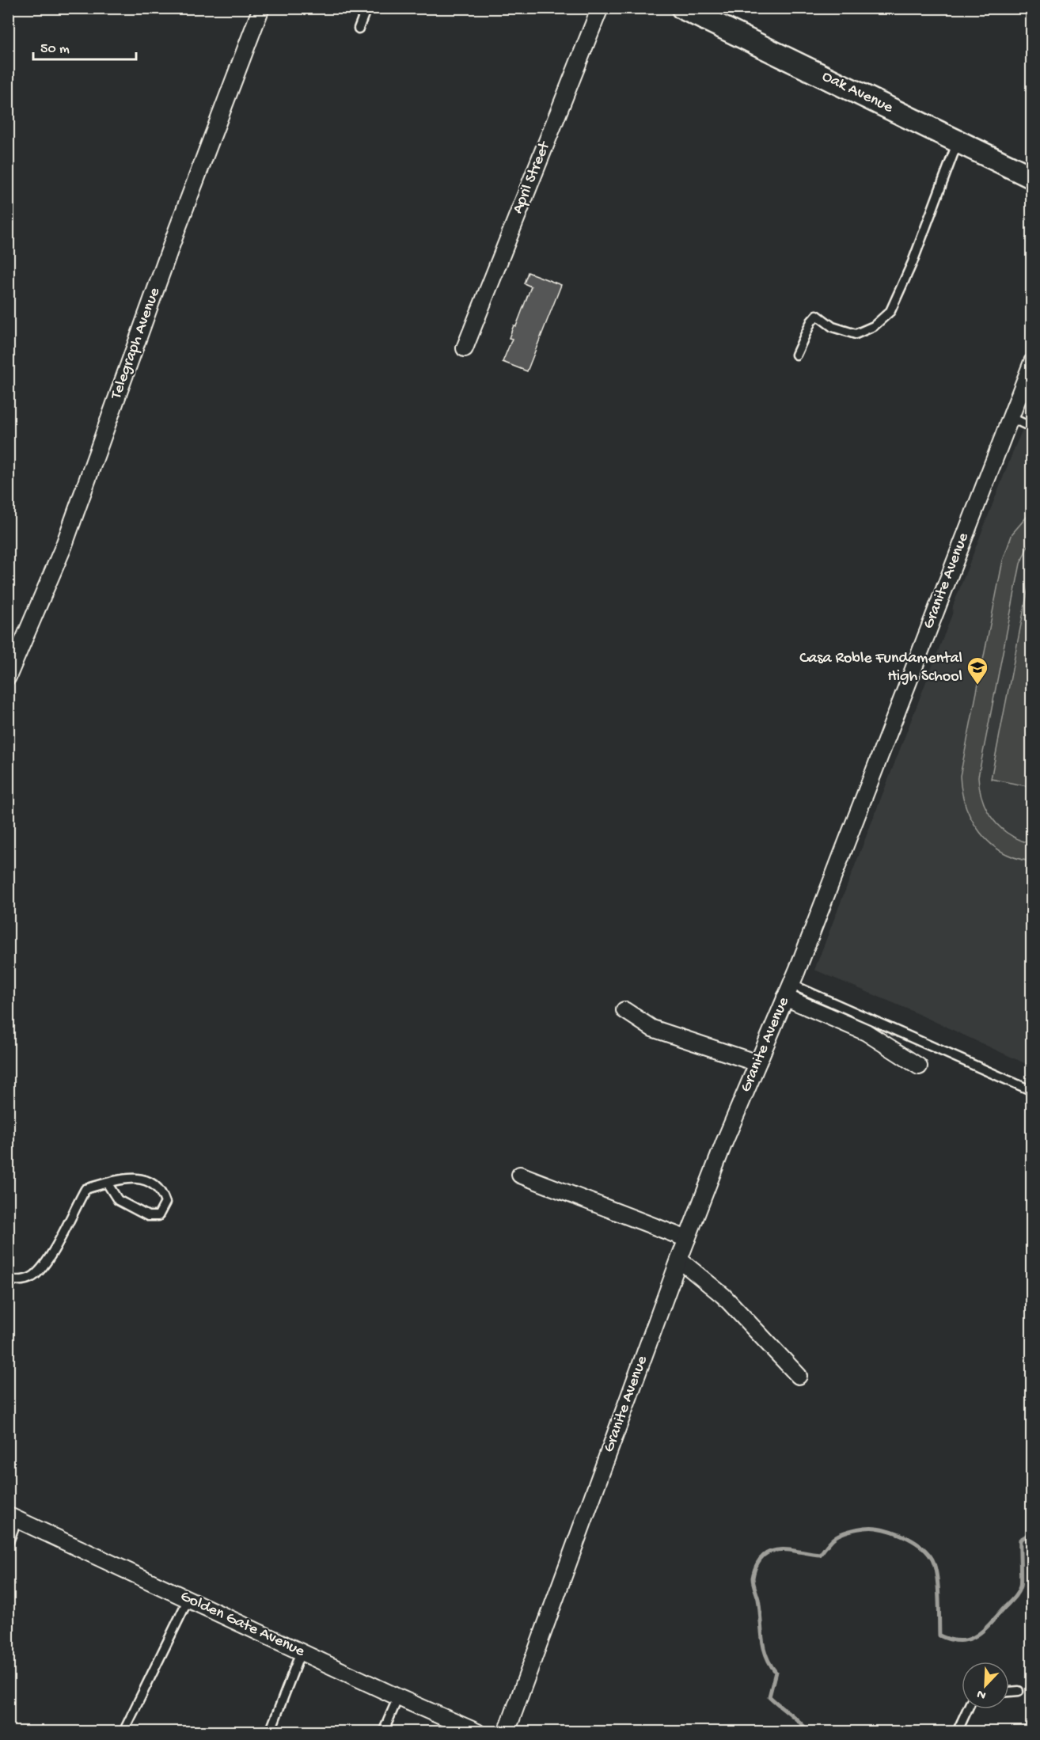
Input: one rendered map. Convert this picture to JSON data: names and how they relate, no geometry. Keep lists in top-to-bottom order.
{
  "streets": {
    "main road": ["Oak Avenue"],
    "street": [
      "April Street",
      "Telegraph Avenue",
      "Granite Avenue",
      "Golden Gate Avenue"
    ]
  },
  "places": {
    "school or university": ["Casa Roble Fundamental High School"]
  },
  "scale_bar": "50 m",
  "north": "bottom left"
}
